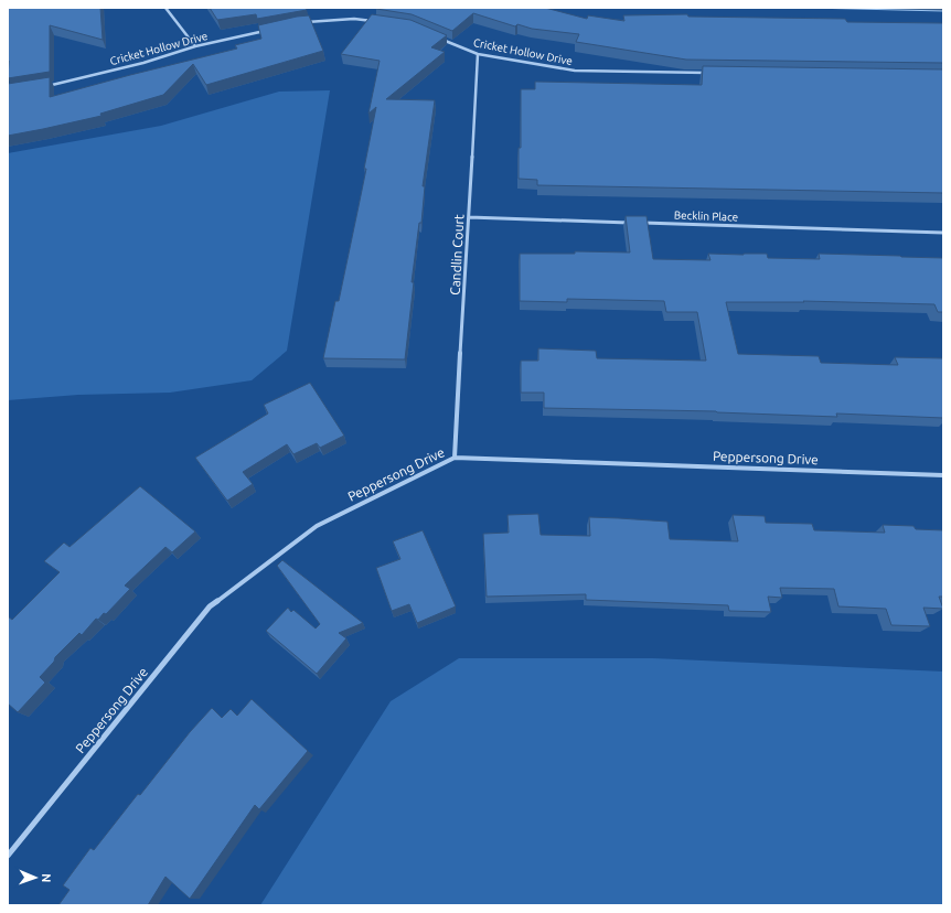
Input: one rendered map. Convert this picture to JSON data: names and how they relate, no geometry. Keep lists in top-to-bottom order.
{
  "streets": {
    "street": [
      "Cricket Hollow Drive",
      "Becklin Place",
      "Candlin Court",
      "Peppersong Drive"
    ]
  },
  "crossings": [
    ["Cricket Hollow Drive", "Candlin Court"],
    ["Becklin Place", "Candlin Court"],
    ["Candlin Court", "Peppersong Drive"]
  ],
  "north": "right"
}
